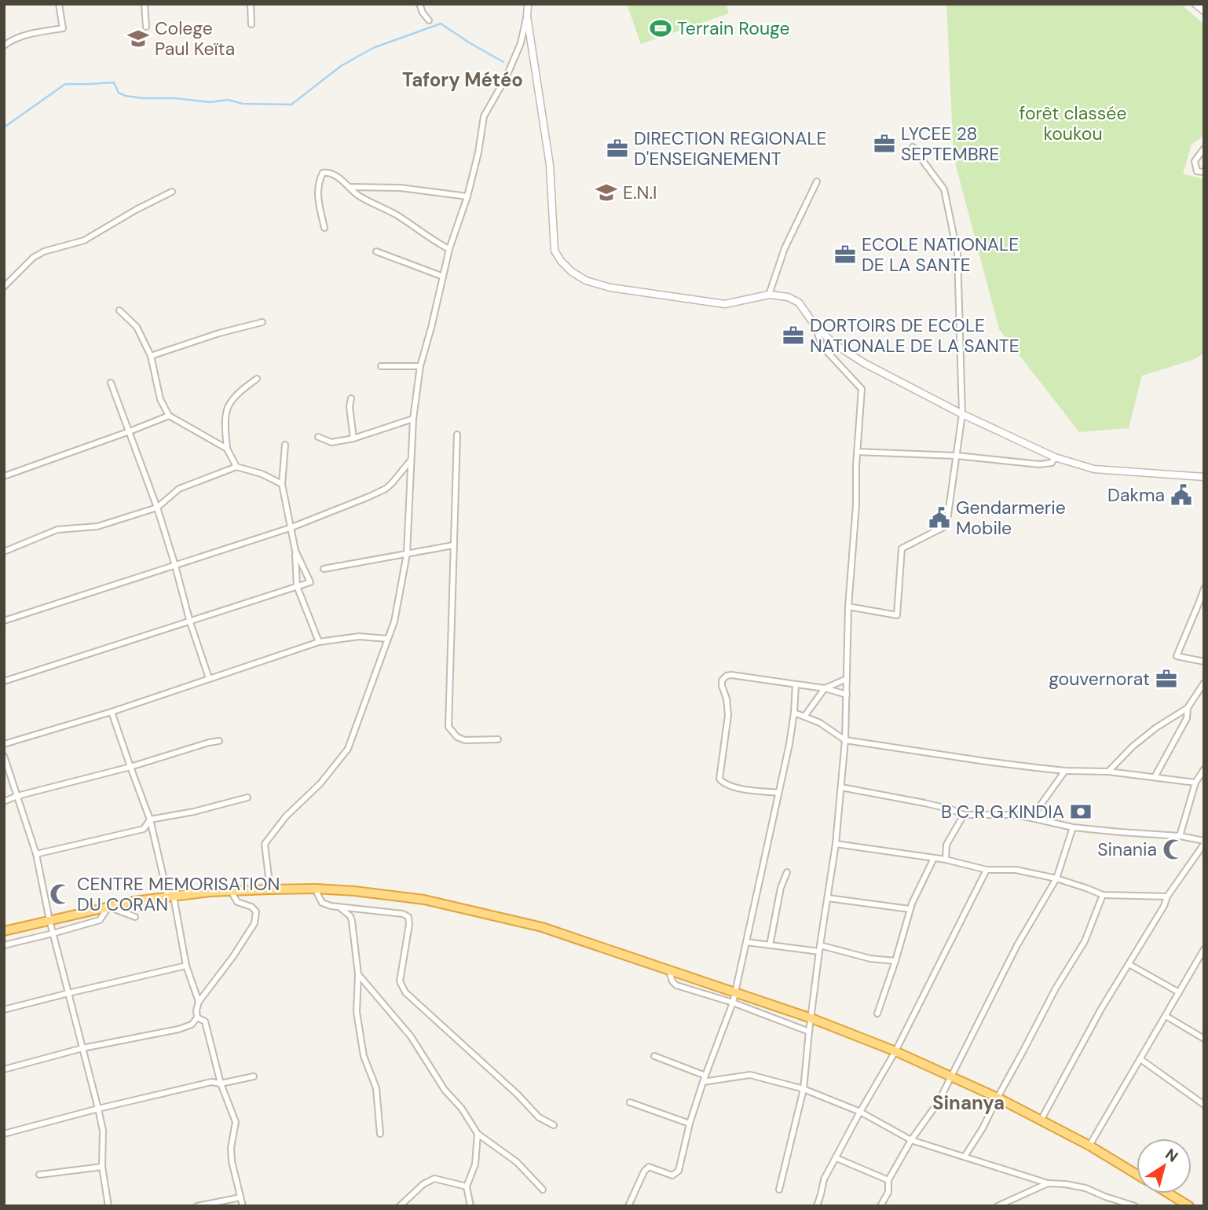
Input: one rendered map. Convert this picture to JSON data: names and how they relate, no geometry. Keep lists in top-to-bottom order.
{
  "districts": ["Tafory Météo", "Sinanya"],
  "parks": ["forêt classée koukou"],
  "places": {
    "sports": ["Terrain Rouge"],
    "school or university": ["Colege Paul Keïta", "E.N.I"],
    "office": [
      "LYCEE 28 SEPTEMBRE",
      "DIRECTION REGIONALE D'ENSEIGNEMENT",
      "ECOLE NATIONALE DE LA SANTE",
      "DORTOIRS DE ECOLE NATIONALE DE LA SANTE",
      "gouvernorat"
    ],
    "public building": ["Dakma", "Gendarmerie Mobile"],
    "bank": ["B C R G KINDIA"],
    "mosque": ["Sinania", "CENTRE MEMORISATION DU CORAN"]
  },
  "north": "top right"
}
